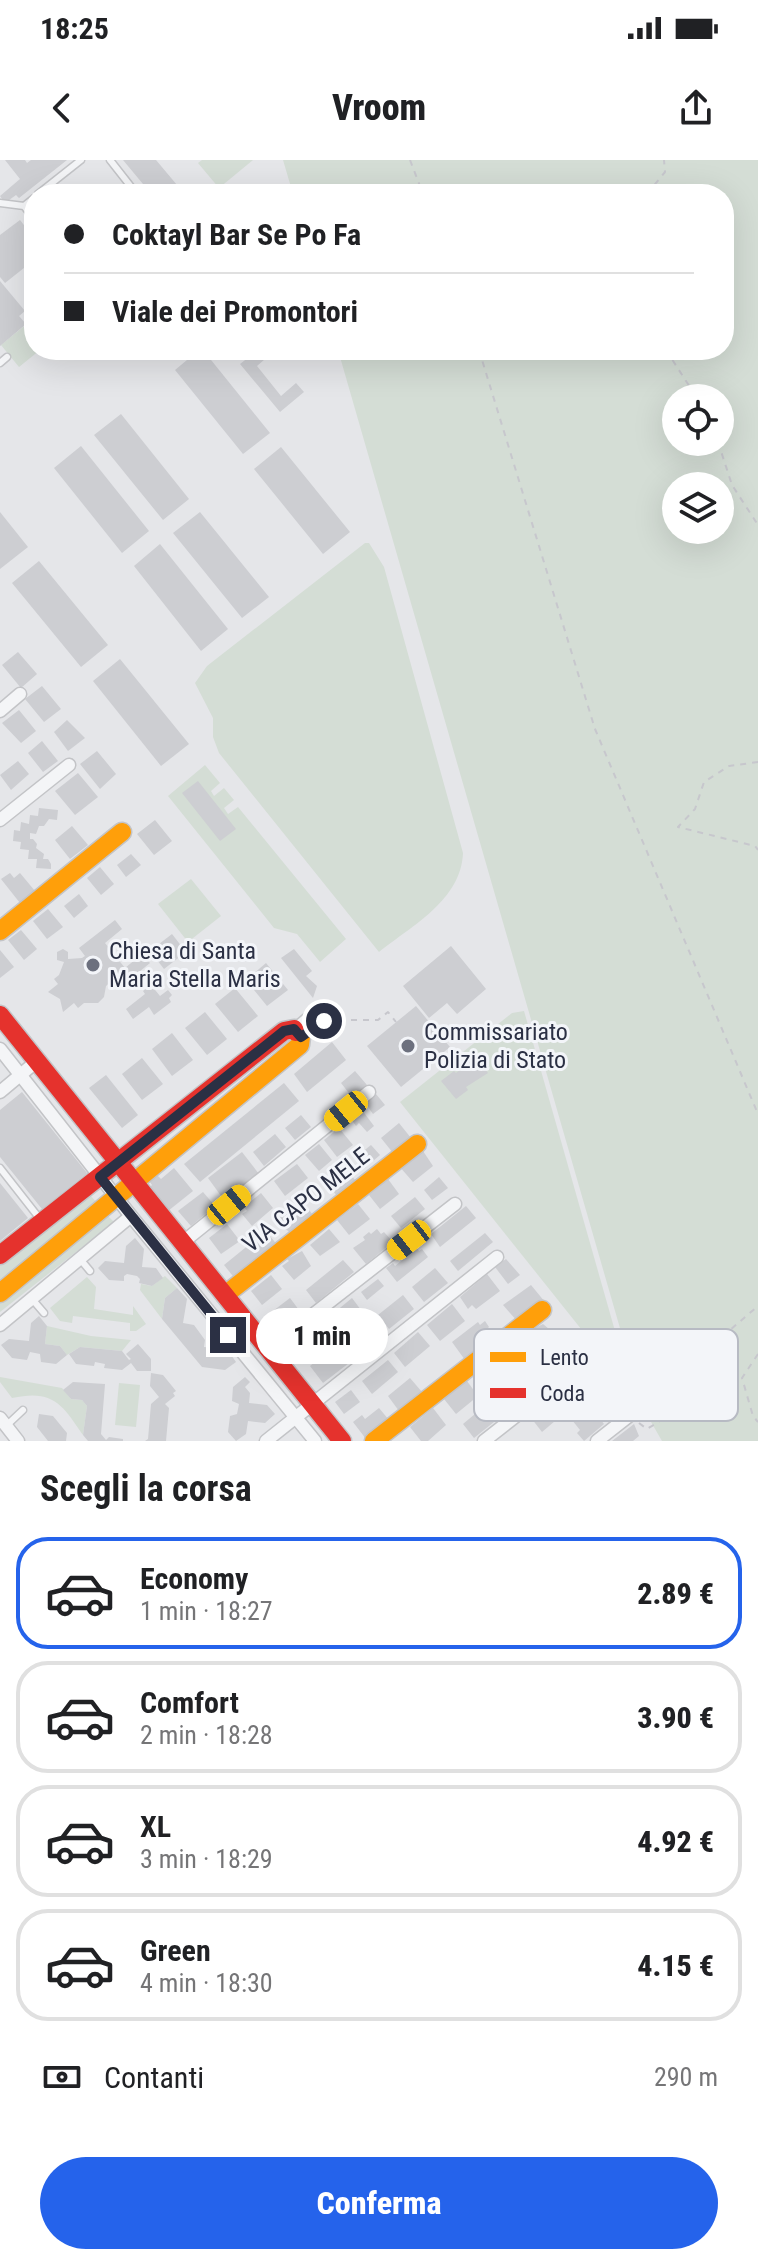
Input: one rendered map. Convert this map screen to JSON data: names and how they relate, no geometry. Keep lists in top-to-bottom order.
{
  "streets": {
    "street": ["VIA CAPO MELE"]
  },
  "places": ["Chiesa di Santa Maria Stella Maris", "Commissariato Polizia di Stato"],
  "legend": ["Lento", "Coda"],
  "page": {
    "status": "18:25",
    "header": "Vroom",
    "banner": ["Coktayl Bar Se Po Fa", "Viale dei Promontori"],
    "bubble": "1 min",
    "heading": "Scegli la corsa",
    "list": [
      {
        "name": "Economy",
        "note": "1 min · 18:27",
        "value": "2.89 €"
      },
      {
        "name": "Comfort",
        "note": "2 min · 18:28",
        "value": "3.90 €"
      },
      {
        "name": "XL",
        "note": "3 min · 18:29",
        "value": "4.92 €"
      },
      {
        "name": "Green",
        "note": "4 min · 18:30",
        "value": "4.15 €"
      }
    ],
    "pay": ["Contanti", "290 m"],
    "buttons": "Conferma"
  }
}
